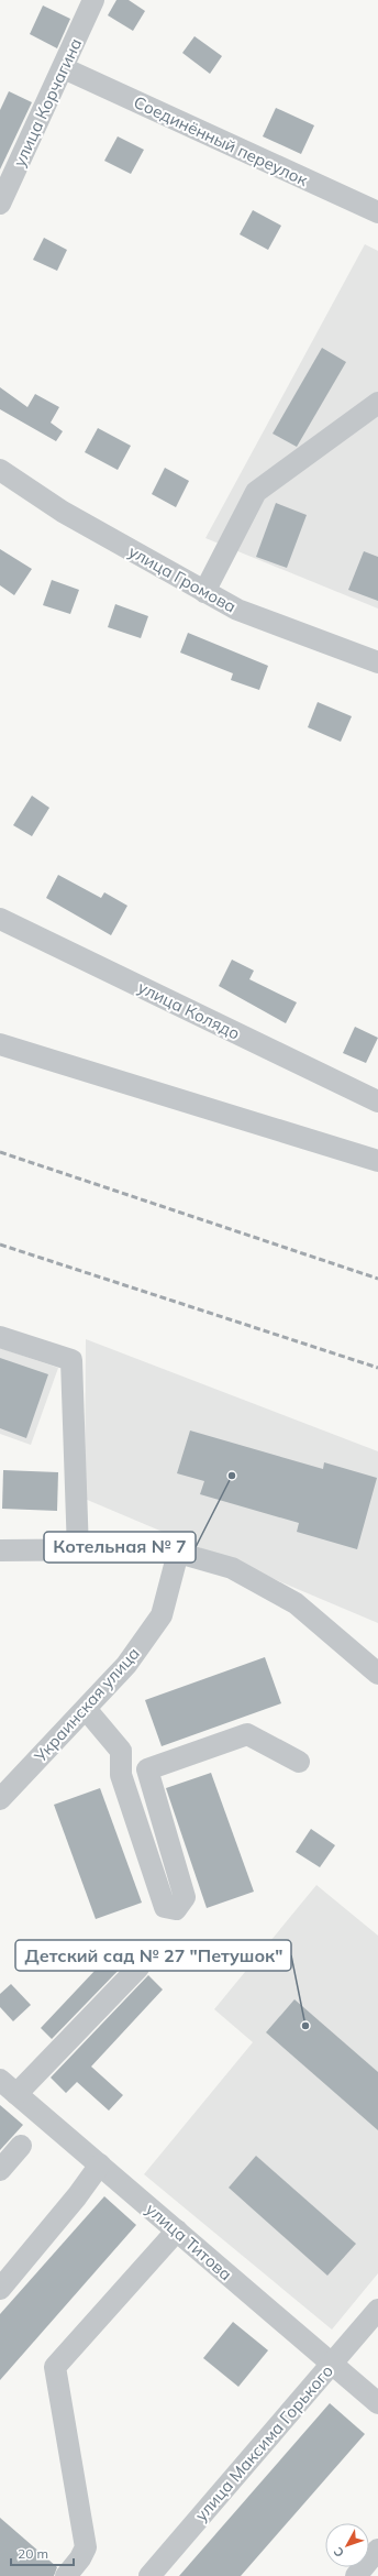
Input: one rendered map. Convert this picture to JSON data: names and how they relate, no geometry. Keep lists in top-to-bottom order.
{
  "streets": {
    "street": [
      "улица Корчагина",
      "Соединённый переулок",
      "улица Громова",
      "улица Колядо",
      "Украинская улица",
      "улица Титова",
      "улица Максима Горького"
    ]
  },
  "crossings": [
    ["улица Корчагина", "Соединённый переулок"],
    ["улица Титова", "улица Максима Горького"]
  ],
  "places": ["Котельная № 7", "Детский сад № 27 \"Петушок\""],
  "scale_bar": "20 m",
  "north": "bottom left"
}
